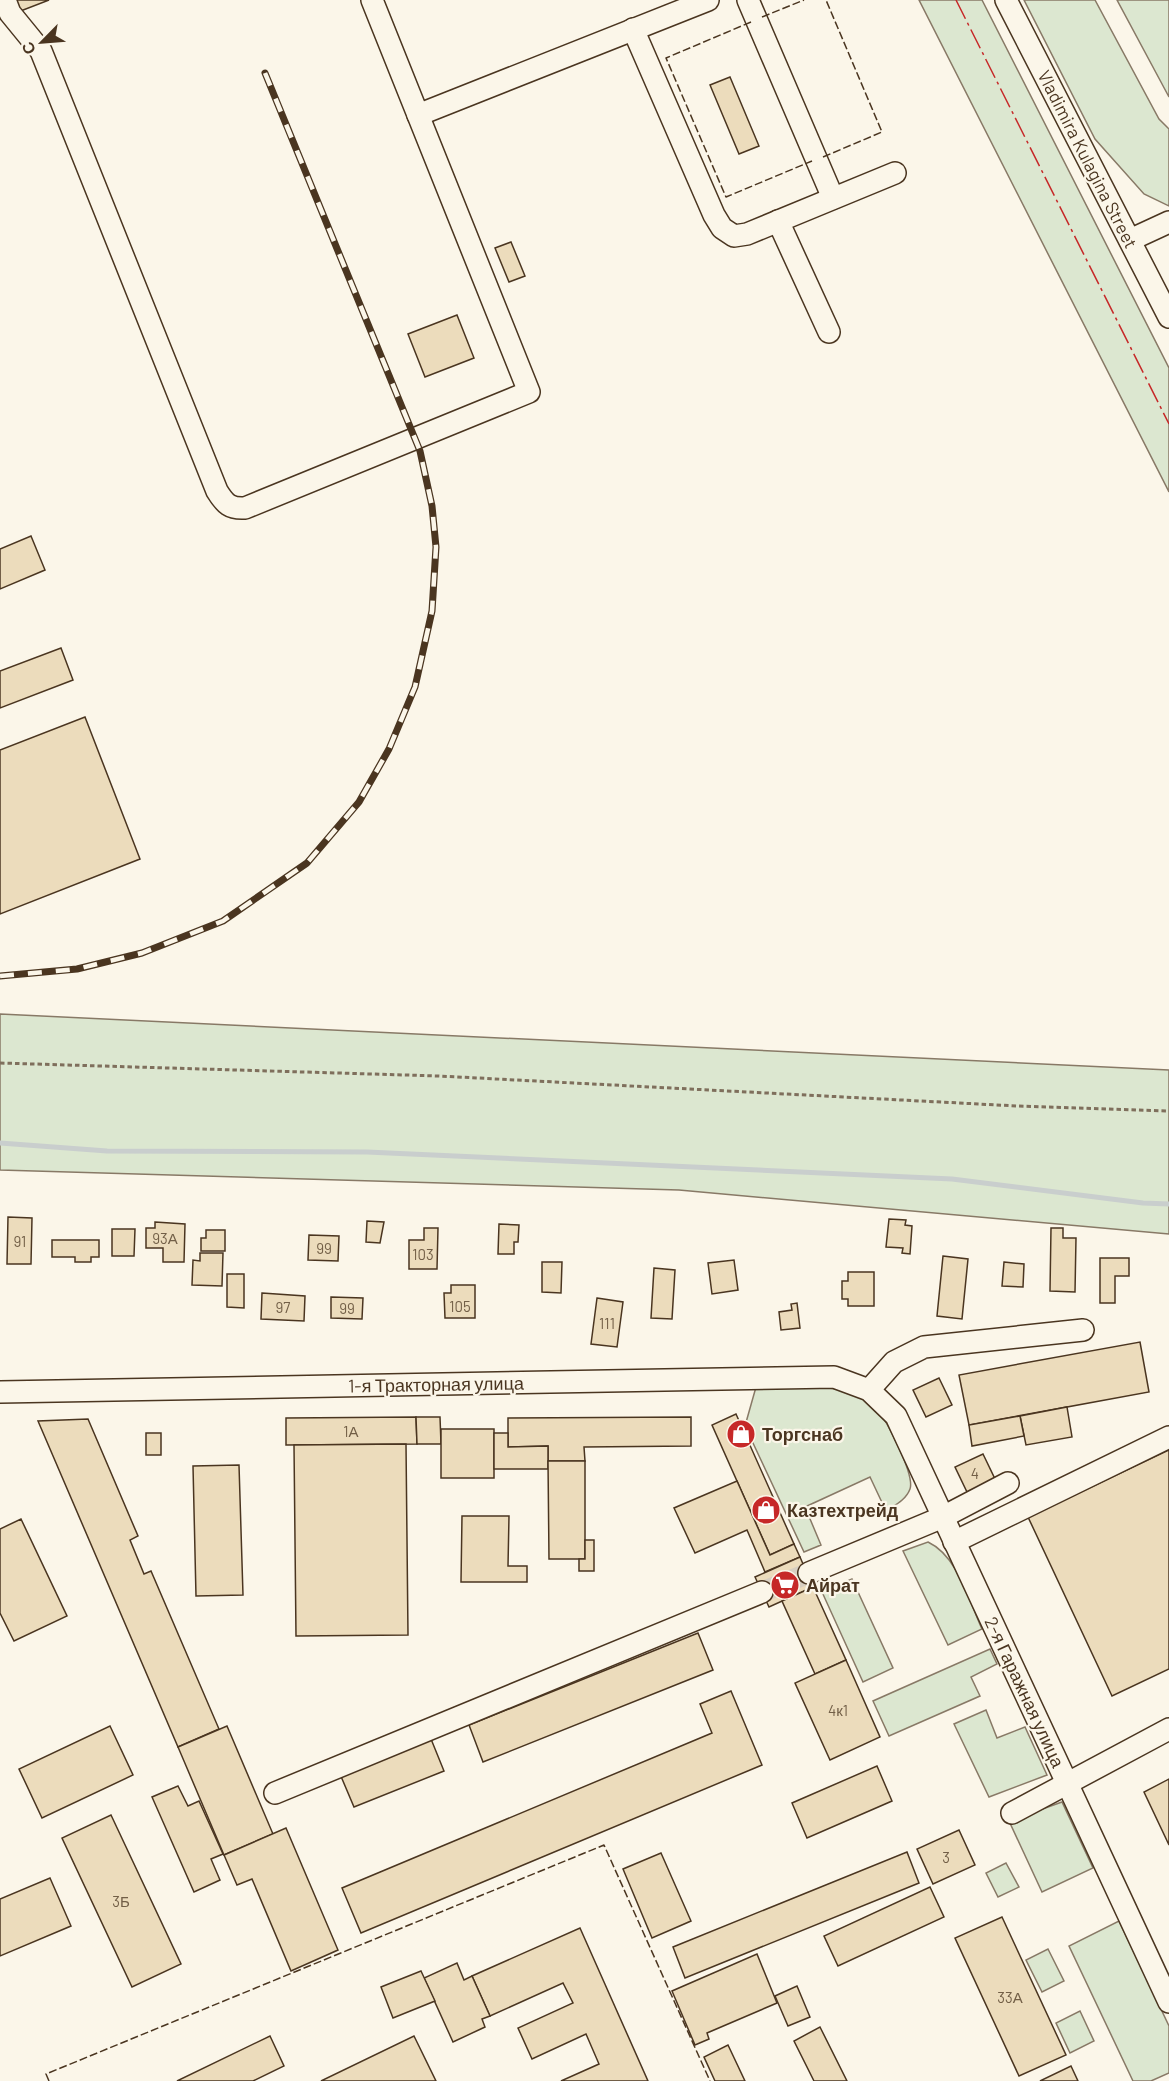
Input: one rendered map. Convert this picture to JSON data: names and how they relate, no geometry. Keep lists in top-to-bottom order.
{
  "streets": {
    "street": ["Vladimira Kulagina Street", "1-я Тракторная улица", "2-я Гаражная улица"]
  },
  "crossings": [
    ["1-я Тракторная улица", "2-я Гаражная улица"]
  ],
  "places": {
    "shop": ["Торгснаб", "Казтехтрейд"],
    "supermarket": ["Айрат"]
  },
  "house_numbers": [
    "93А",
    "91",
    "99",
    "103",
    "105",
    "97",
    "99",
    "111",
    "1А",
    "4",
    "4к1",
    "3",
    "3Б",
    "33А"
  ],
  "north": "bottom left"
}
